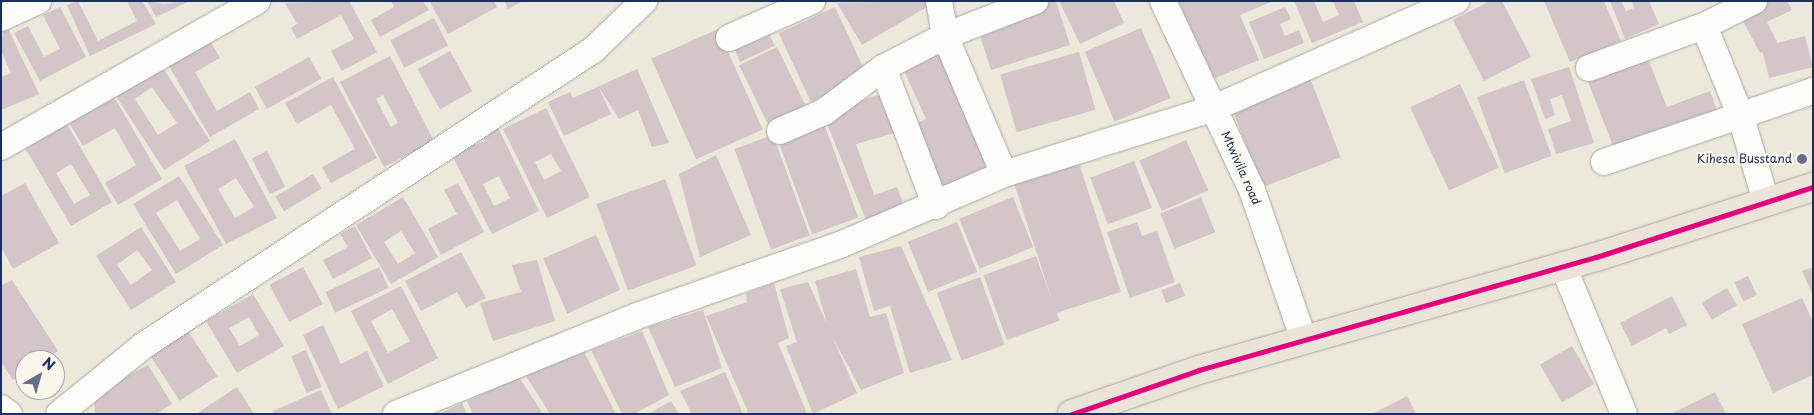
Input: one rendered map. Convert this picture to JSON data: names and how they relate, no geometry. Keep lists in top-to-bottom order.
{
  "streets": {
    "street": ["Mtwivila road"]
  },
  "places": ["Kihesa Busstand"],
  "north": "top right"
}
